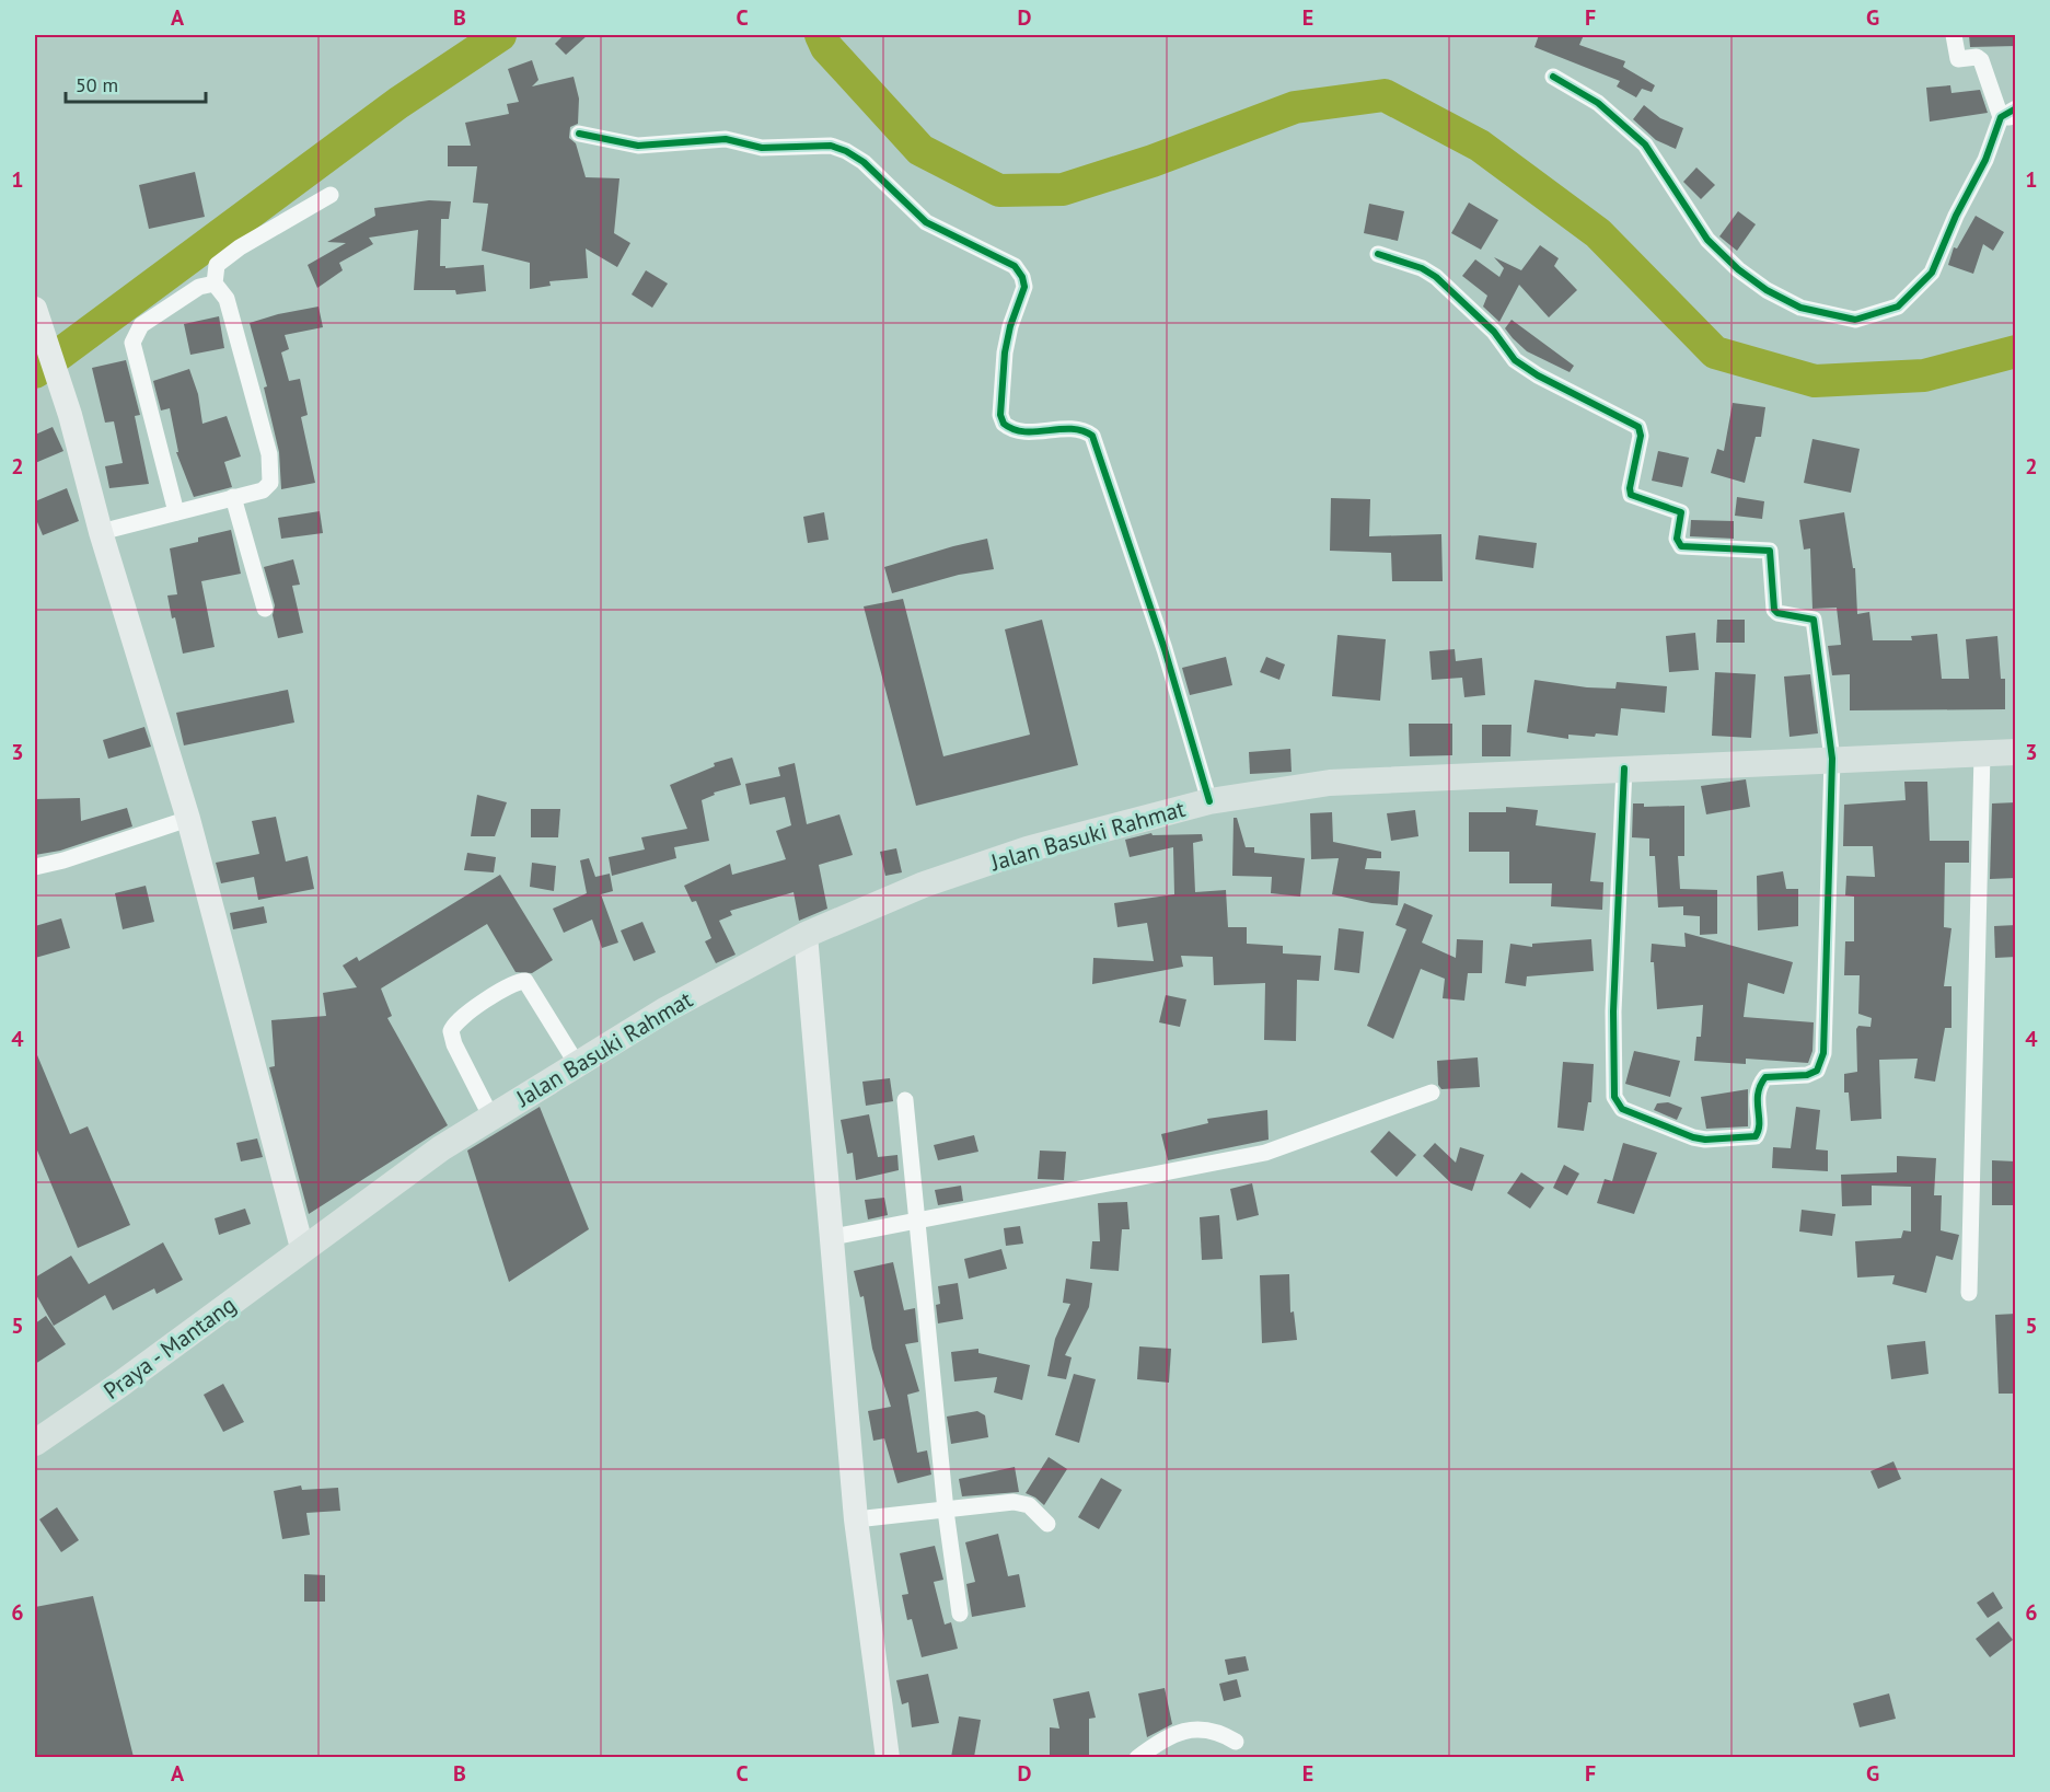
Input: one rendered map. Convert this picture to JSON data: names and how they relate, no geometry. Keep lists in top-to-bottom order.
{
  "streets": {
    "main road": ["Jalan Basuki Rahmat", "Praya - Mantang"]
  },
  "crossings": [
    ["Jalan Basuki Rahmat", "Praya - Mantang"]
  ],
  "scale_bar": "50 m",
  "grid": {
    "columns": [
      "A",
      "B",
      "C",
      "D",
      "E",
      "F",
      "G"
    ],
    "rows": [
      "1",
      "2",
      "3",
      "4",
      "5",
      "6"
    ]
  }
}
